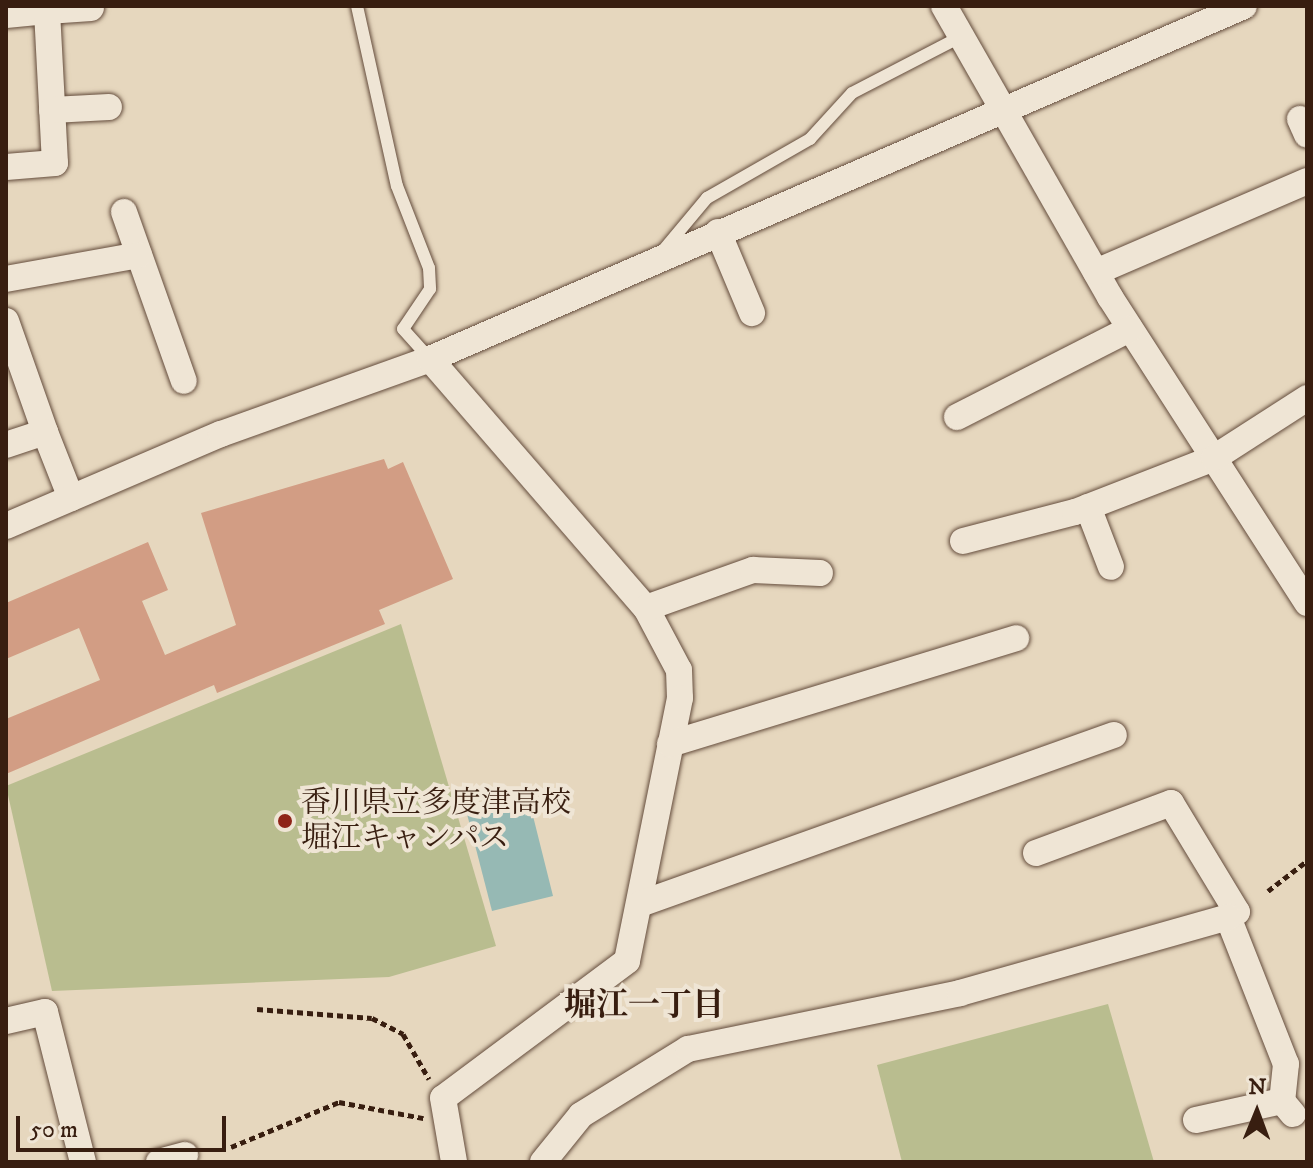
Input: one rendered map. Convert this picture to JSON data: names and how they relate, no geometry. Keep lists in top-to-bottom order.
{
  "districts": ["堀江一丁目"],
  "places": ["香川県立多度津高校 堀江キャンパス"],
  "scale_bar": "50 m",
  "north": "top"
}
